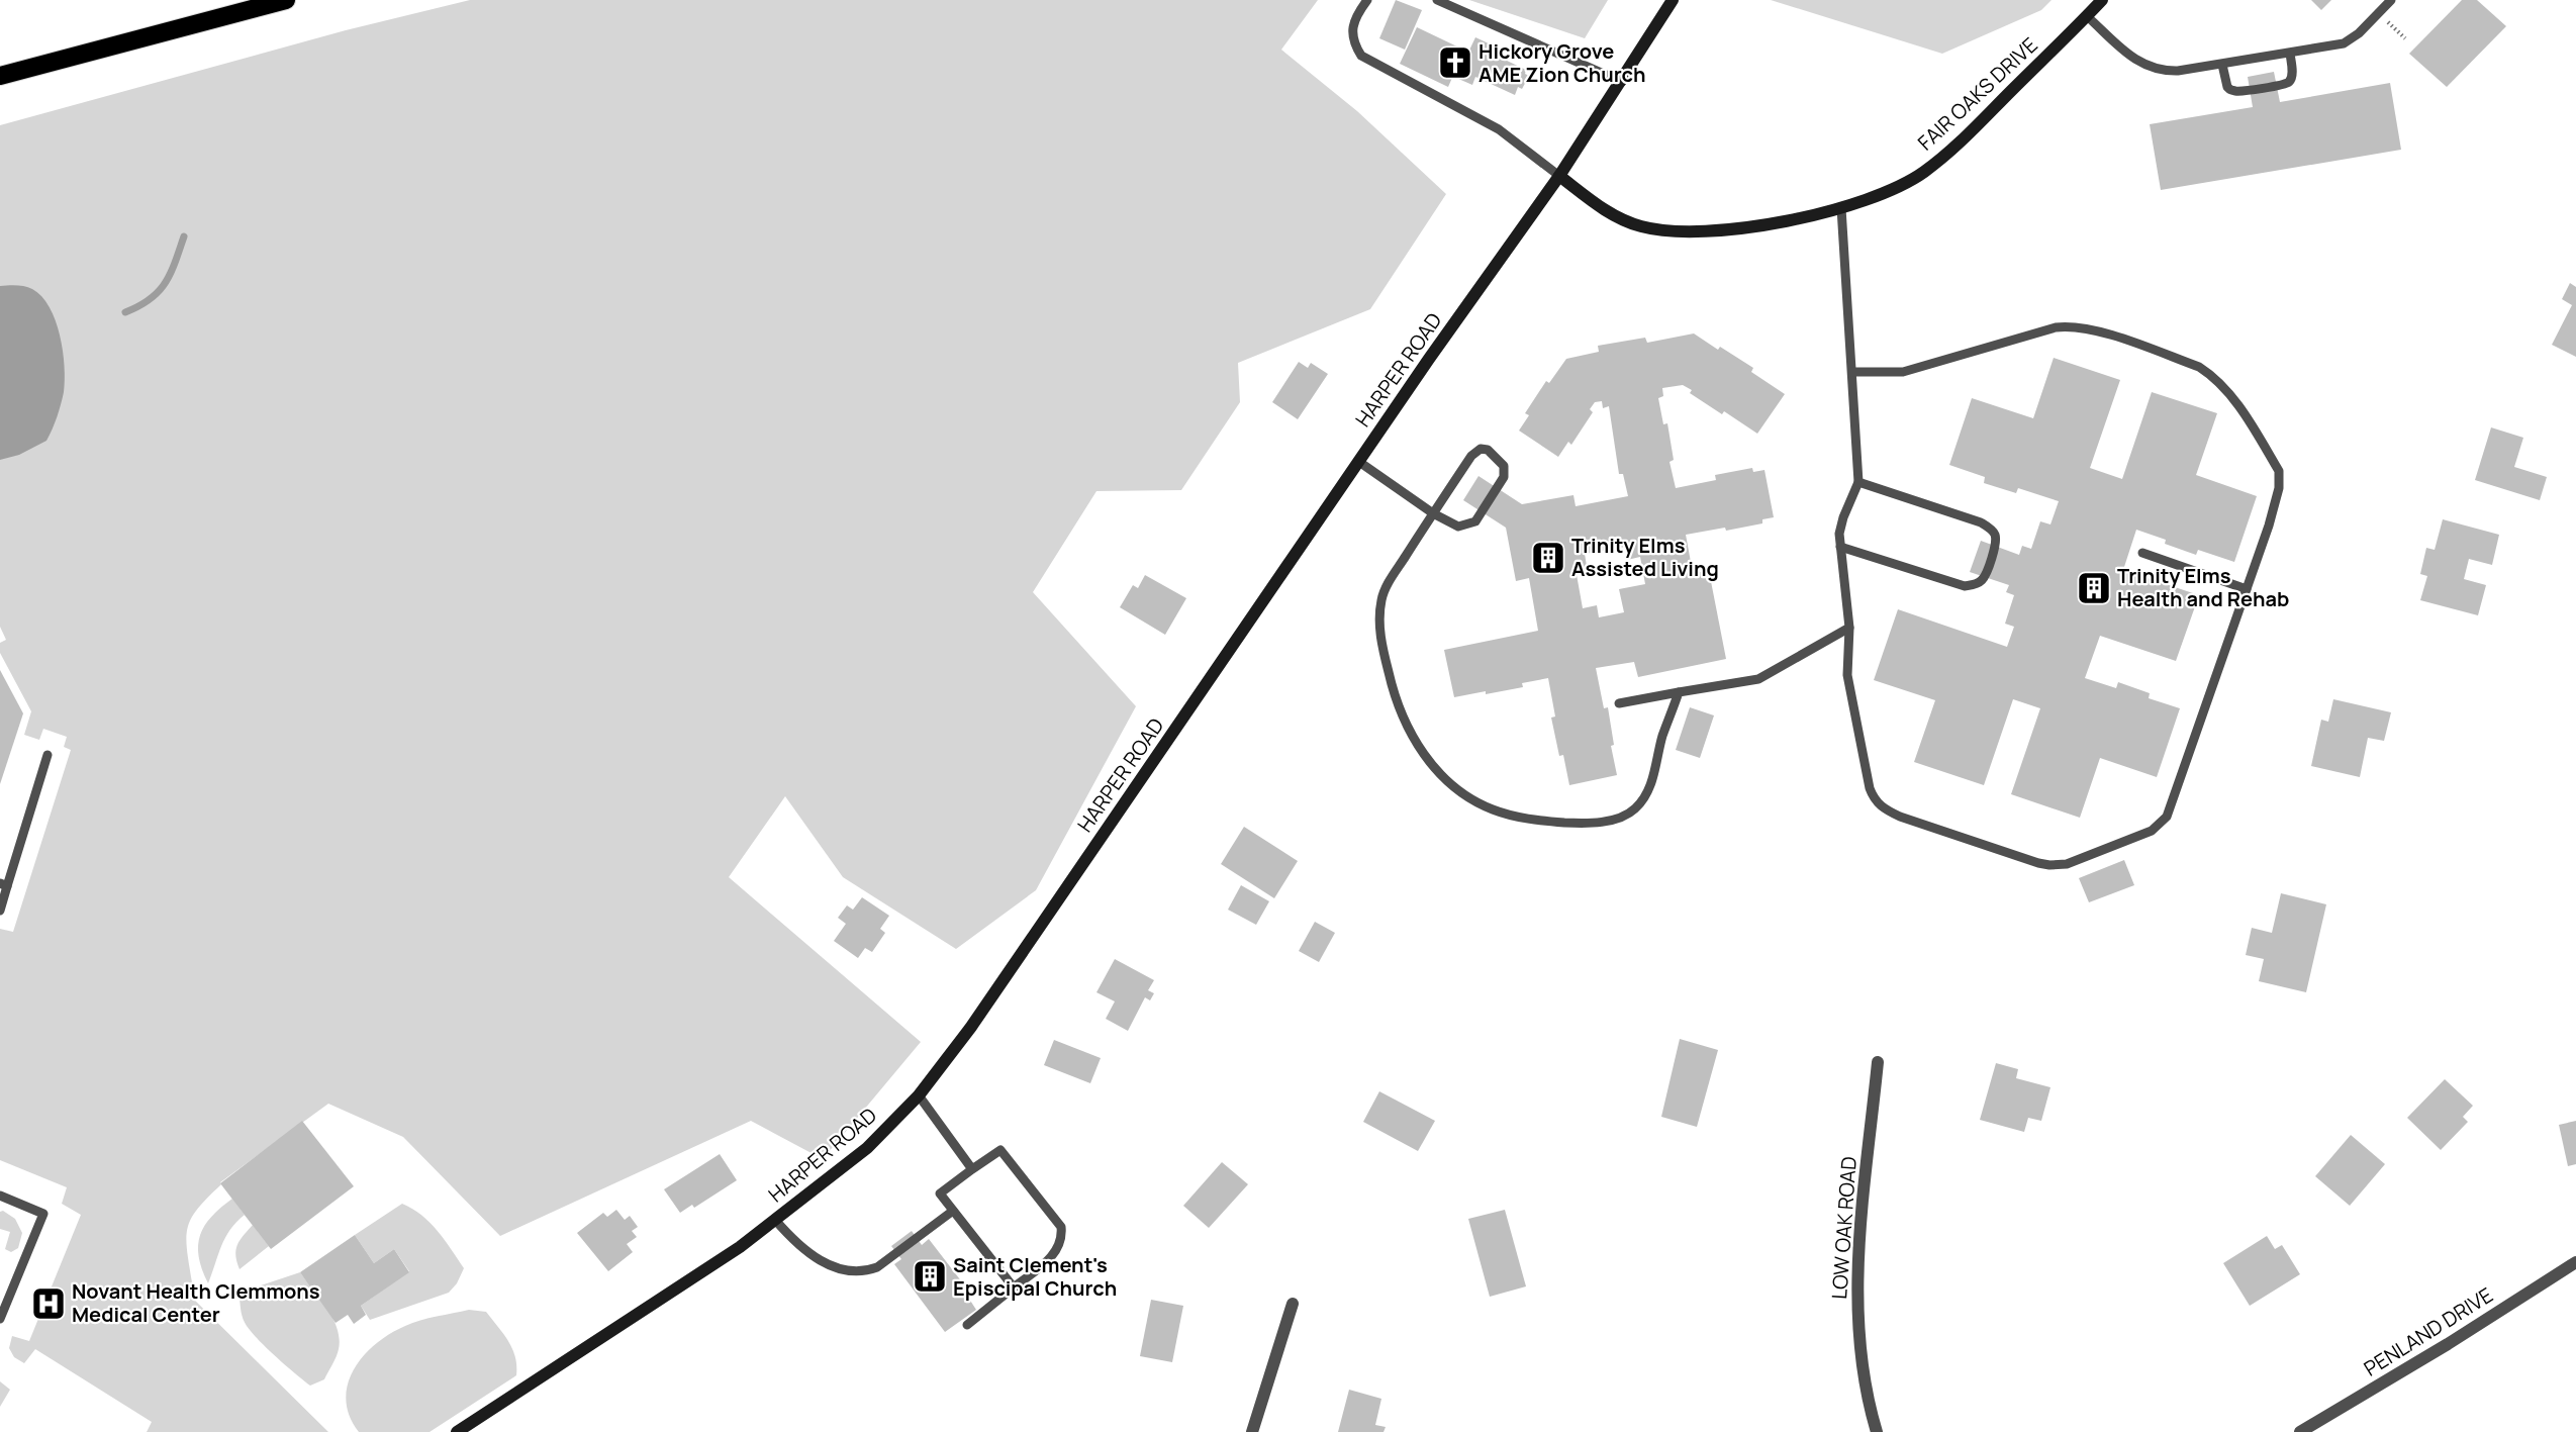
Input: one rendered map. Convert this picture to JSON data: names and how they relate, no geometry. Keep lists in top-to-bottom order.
{
  "streets": {
    "main road": ["FAIR OAKS DRIVE", "HARPER ROAD"],
    "street": ["LOW OAK ROAD", "PENLAND DRIVE"]
  },
  "crossings": [
    ["FAIR OAKS DRIVE", "HARPER ROAD"]
  ],
  "places": {
    "church": ["Hickory Grove AME Zion Church"],
    "building": ["Trinity Elms Assisted Living", "Trinity Elms Health and Rehab", "Saint Clement's Episcipal Church"],
    "hospital": ["Novant Health Clemmons Medical Center"]
  }
}
